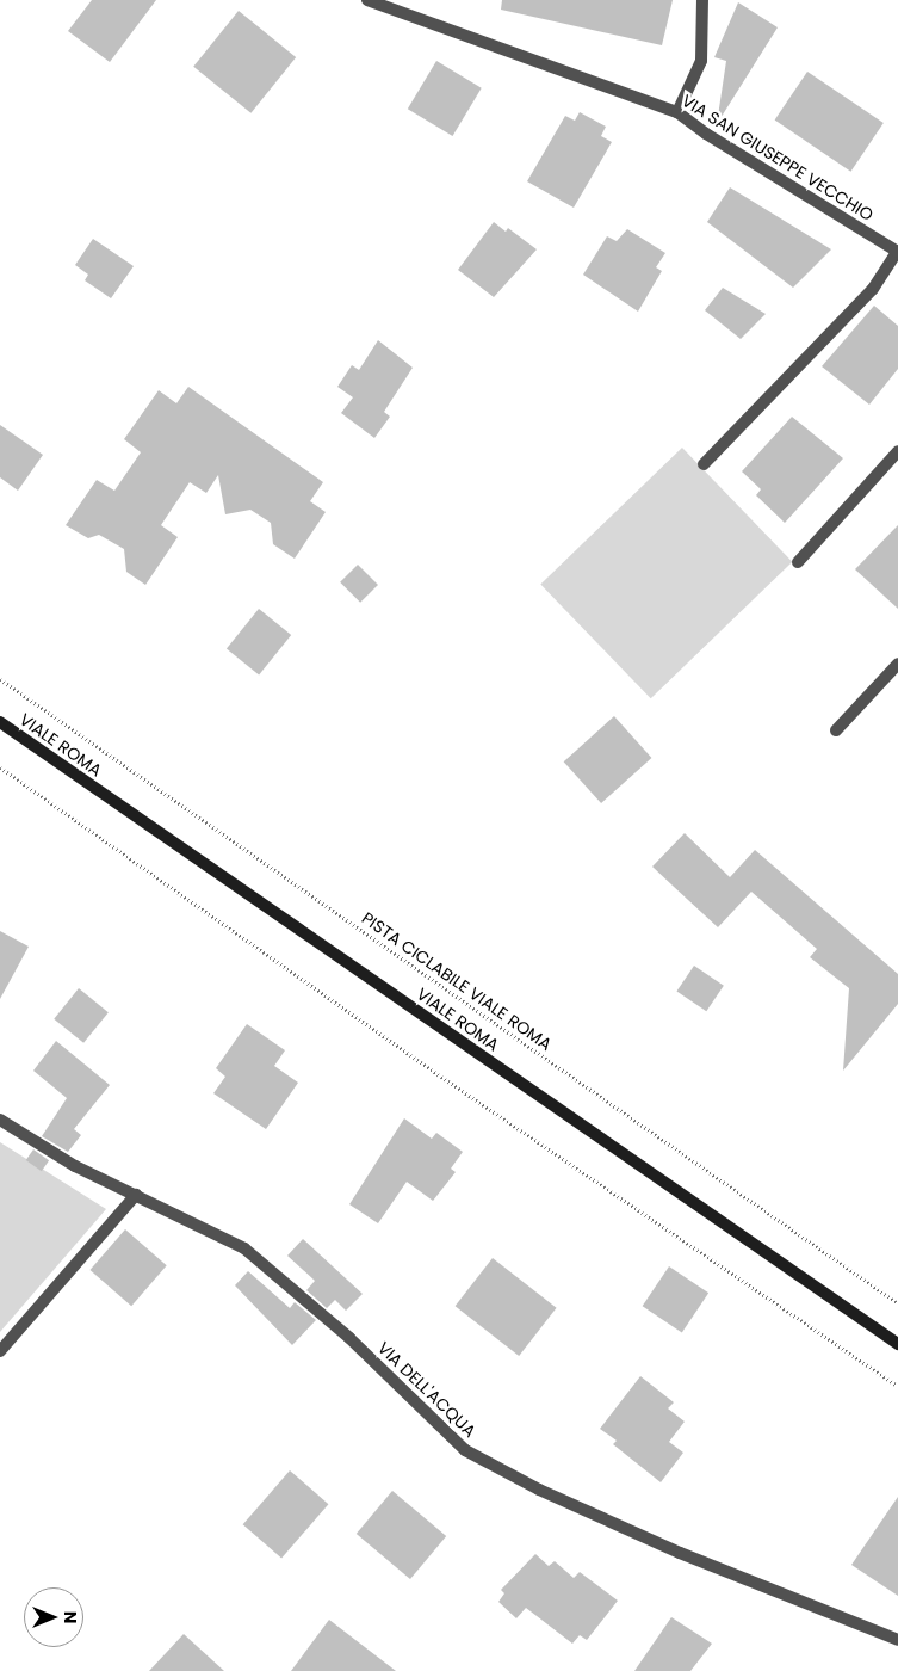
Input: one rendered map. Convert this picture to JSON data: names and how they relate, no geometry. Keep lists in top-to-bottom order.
{
  "streets": {
    "main road": ["VIALE ROMA"],
    "street": ["VIA SAN GIUSEPPE VECCHIO", "VIA DELL'ACQUA"],
    "path": ["PISTA CICLABILE VIALE ROMA"]
  },
  "north": "right"
}
